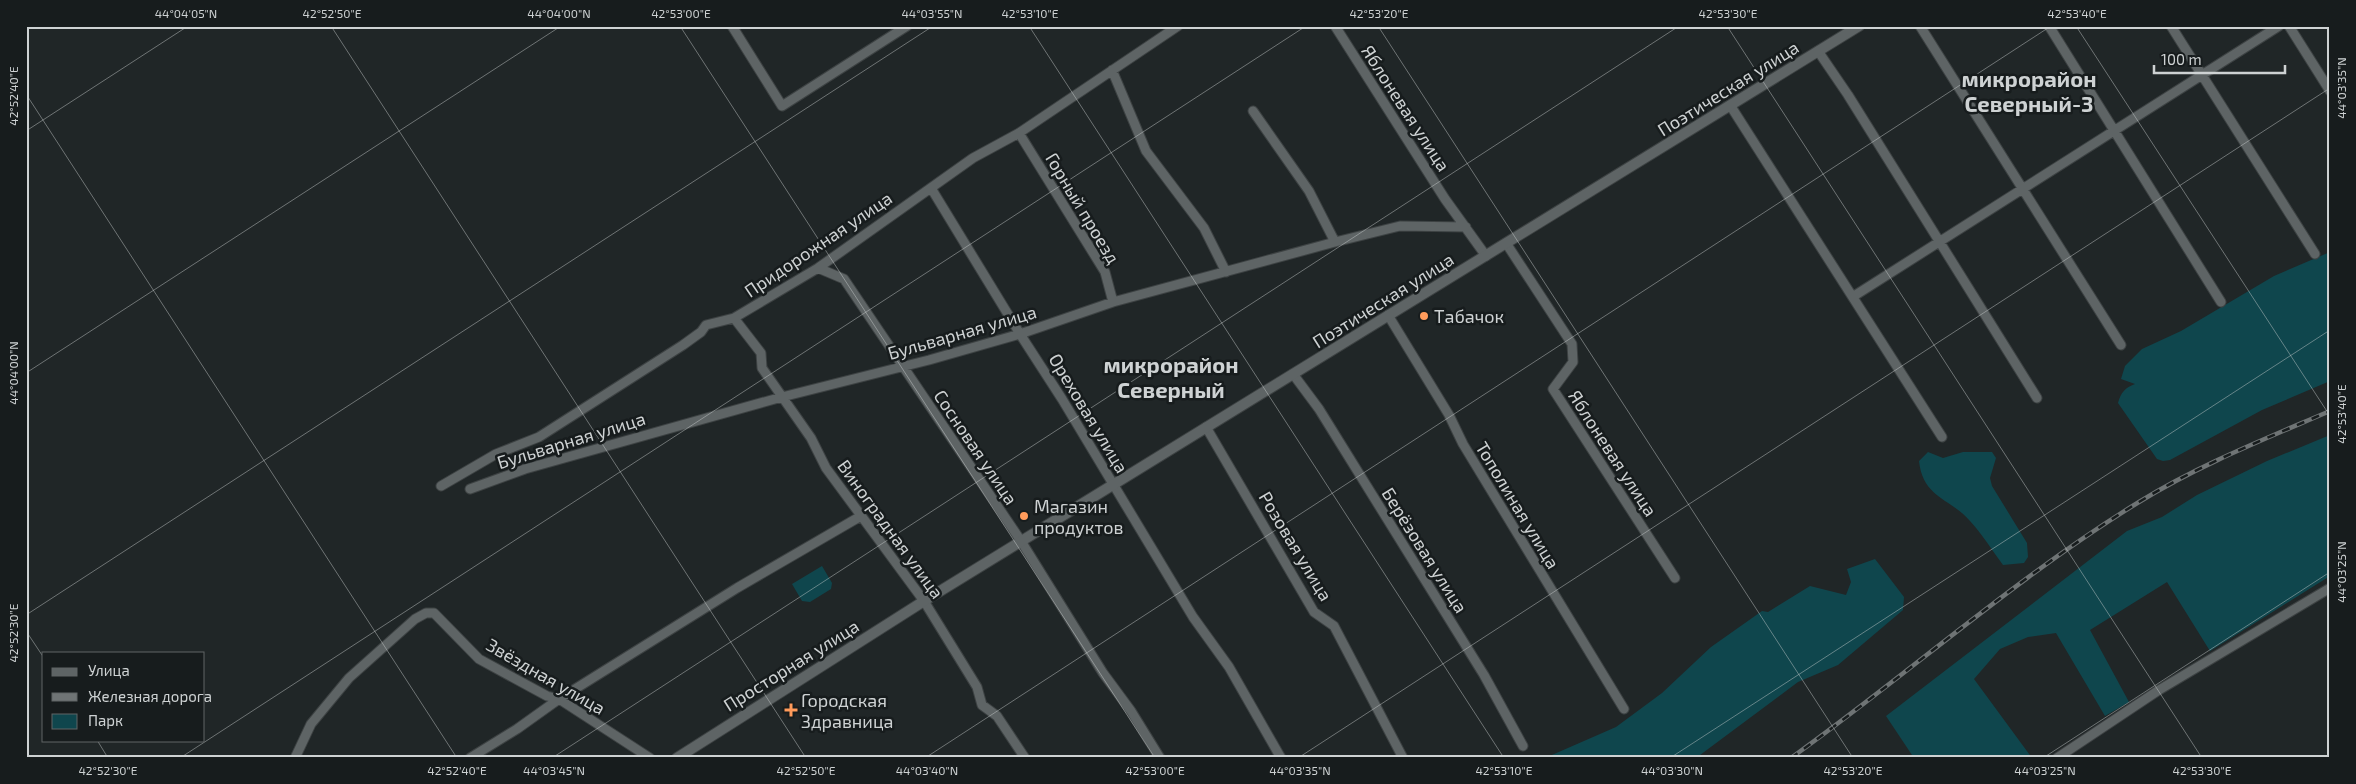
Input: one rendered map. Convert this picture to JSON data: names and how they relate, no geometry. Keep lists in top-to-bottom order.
{
  "streets": {
    "street": [
      "Поэтическая улица",
      "Яблоневая улица",
      "Горный проезд",
      "Придорожная улица",
      "Бульварная улица",
      "Ореховая улица",
      "Сосновая улица",
      "Тополиная улица",
      "Виноградная улица",
      "Розовая улица",
      "Берёзовая улица",
      "Просторная улица",
      "Звёздная улица"
    ]
  },
  "crossings": [
    ["Поэтическая улица", "Яблоневая улица"],
    ["Поэтическая улица", "Ореховая улица"],
    ["Поэтическая улица", "Сосновая улица"],
    ["Поэтическая улица", "Тополиная улица"],
    ["Поэтическая улица", "Виноградная улица"],
    ["Поэтическая улица", "Розовая улица"],
    ["Поэтическая улица", "Берёзовая улица"],
    ["Поэтическая улица", "Просторная улица"],
    ["Яблоневая улица", "Бульварная улица"],
    ["Горный проезд", "Придорожная улица"],
    ["Горный проезд", "Бульварная улица"],
    ["Придорожная улица", "Ореховая улица"],
    ["Придорожная улица", "Сосновая улица"],
    ["Придорожная улица", "Виноградная улица"],
    ["Бульварная улица", "Ореховая улица"],
    ["Бульварная улица", "Сосновая улица"],
    ["Бульварная улица", "Виноградная улица"],
    ["Виноградная улица", "Просторная улица"]
  ],
  "districts": ["микрорайон Северный-3", "микрорайон Северный"],
  "places": {
    "other": ["Табачок", "Магазин продуктов"],
    "health": ["Городская Здравница"]
  },
  "legend": ["Улица", "Железная дорога", "Парк"],
  "scale_bar": "100 m",
  "coordinates": [
    "44°04'05\"N",
    "42°52'50\"E",
    "44°04'00\"N",
    "42°53'00\"E",
    "44°03'55\"N",
    "42°53'10\"E",
    "42°53'20\"E",
    "42°53'30\"E",
    "42°53'40\"E",
    "44°03'35\"N",
    "42°52'40\"E",
    "44°03'25\"N",
    "42°52'30\"E",
    "44°03'45\"N",
    "44°03'40\"N",
    "44°03'30\"N"
  ]
}
